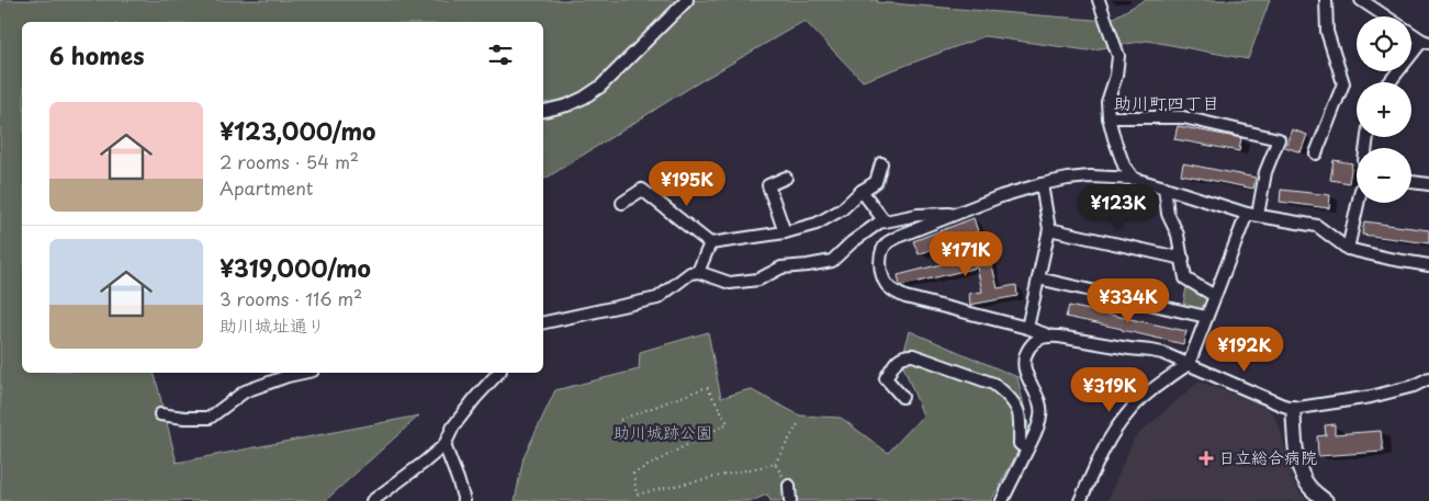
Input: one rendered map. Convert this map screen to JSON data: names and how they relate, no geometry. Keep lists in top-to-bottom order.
{
  "districts": ["助川町四丁目"],
  "parks": ["助川城跡公園"],
  "places": {
    "health": ["日立総合病院"]
  },
  "page": {
    "map_buttons": ["+", "−"],
    "heading": "6 homes",
    "list": [
      {
        "name": "¥123,000/mo",
        "note": "2 rooms · 54 m² · Apartment"
      },
      {
        "name": "¥319,000/mo",
        "note": "3 rooms · 116 m² · 助川城址通り"
      }
    ],
    "price": [
      "¥195K",
      "¥123K",
      "¥171K",
      "¥334K",
      "¥192K",
      "¥319K"
    ]
  }
}
